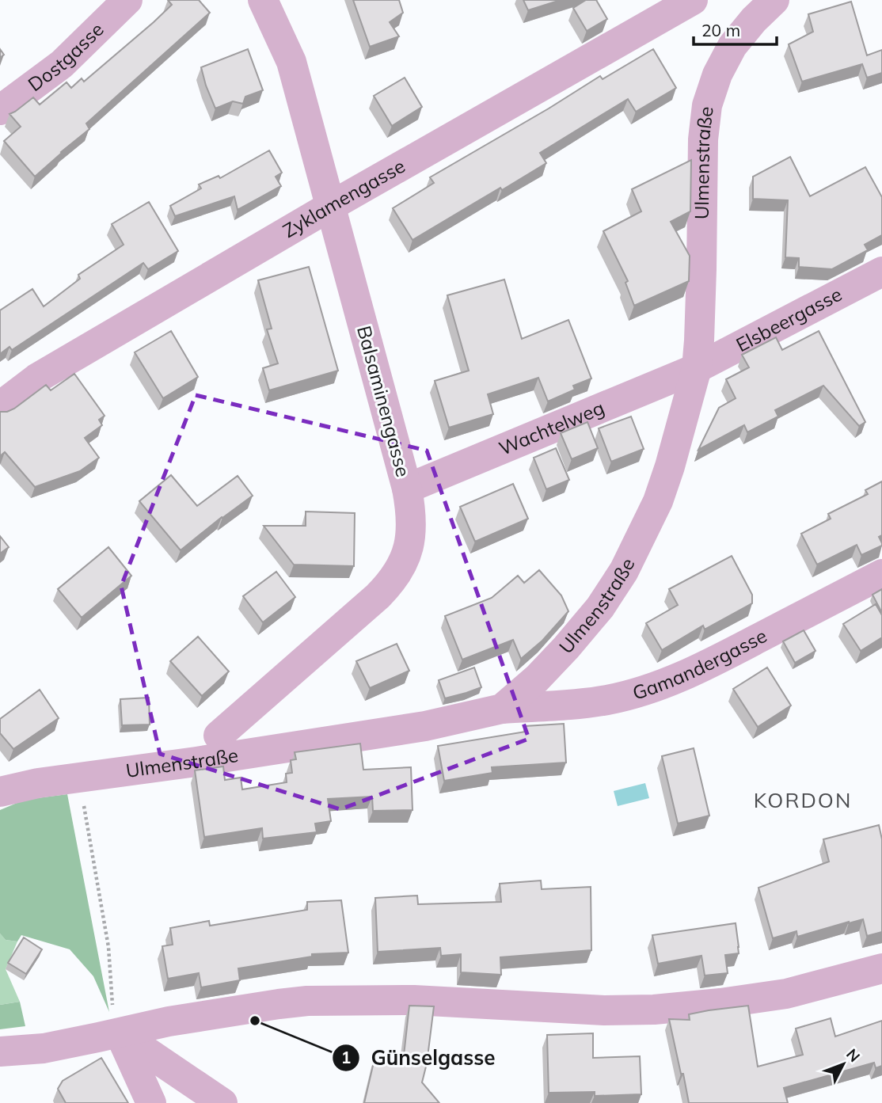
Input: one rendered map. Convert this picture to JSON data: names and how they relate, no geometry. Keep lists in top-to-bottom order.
{
  "streets": {
    "street": [
      "Dostgasse",
      "Ulmenstraße",
      "Zyklamengasse",
      "Elsbeergasse",
      "Balsaminengasse",
      "Wachtelweg",
      "Gamandergasse"
    ]
  },
  "crossings": [
    ["Ulmenstraße", "Elsbeergasse"],
    ["Ulmenstraße", "Wachtelweg"],
    ["Ulmenstraße", "Gamandergasse"],
    ["Zyklamengasse", "Balsaminengasse"],
    ["Elsbeergasse", "Wachtelweg"],
    ["Balsaminengasse", "Wachtelweg"]
  ],
  "districts": ["KORDON"],
  "places": ["Günselgasse"],
  "scale_bar": "20 m",
  "north": "top right"
}
